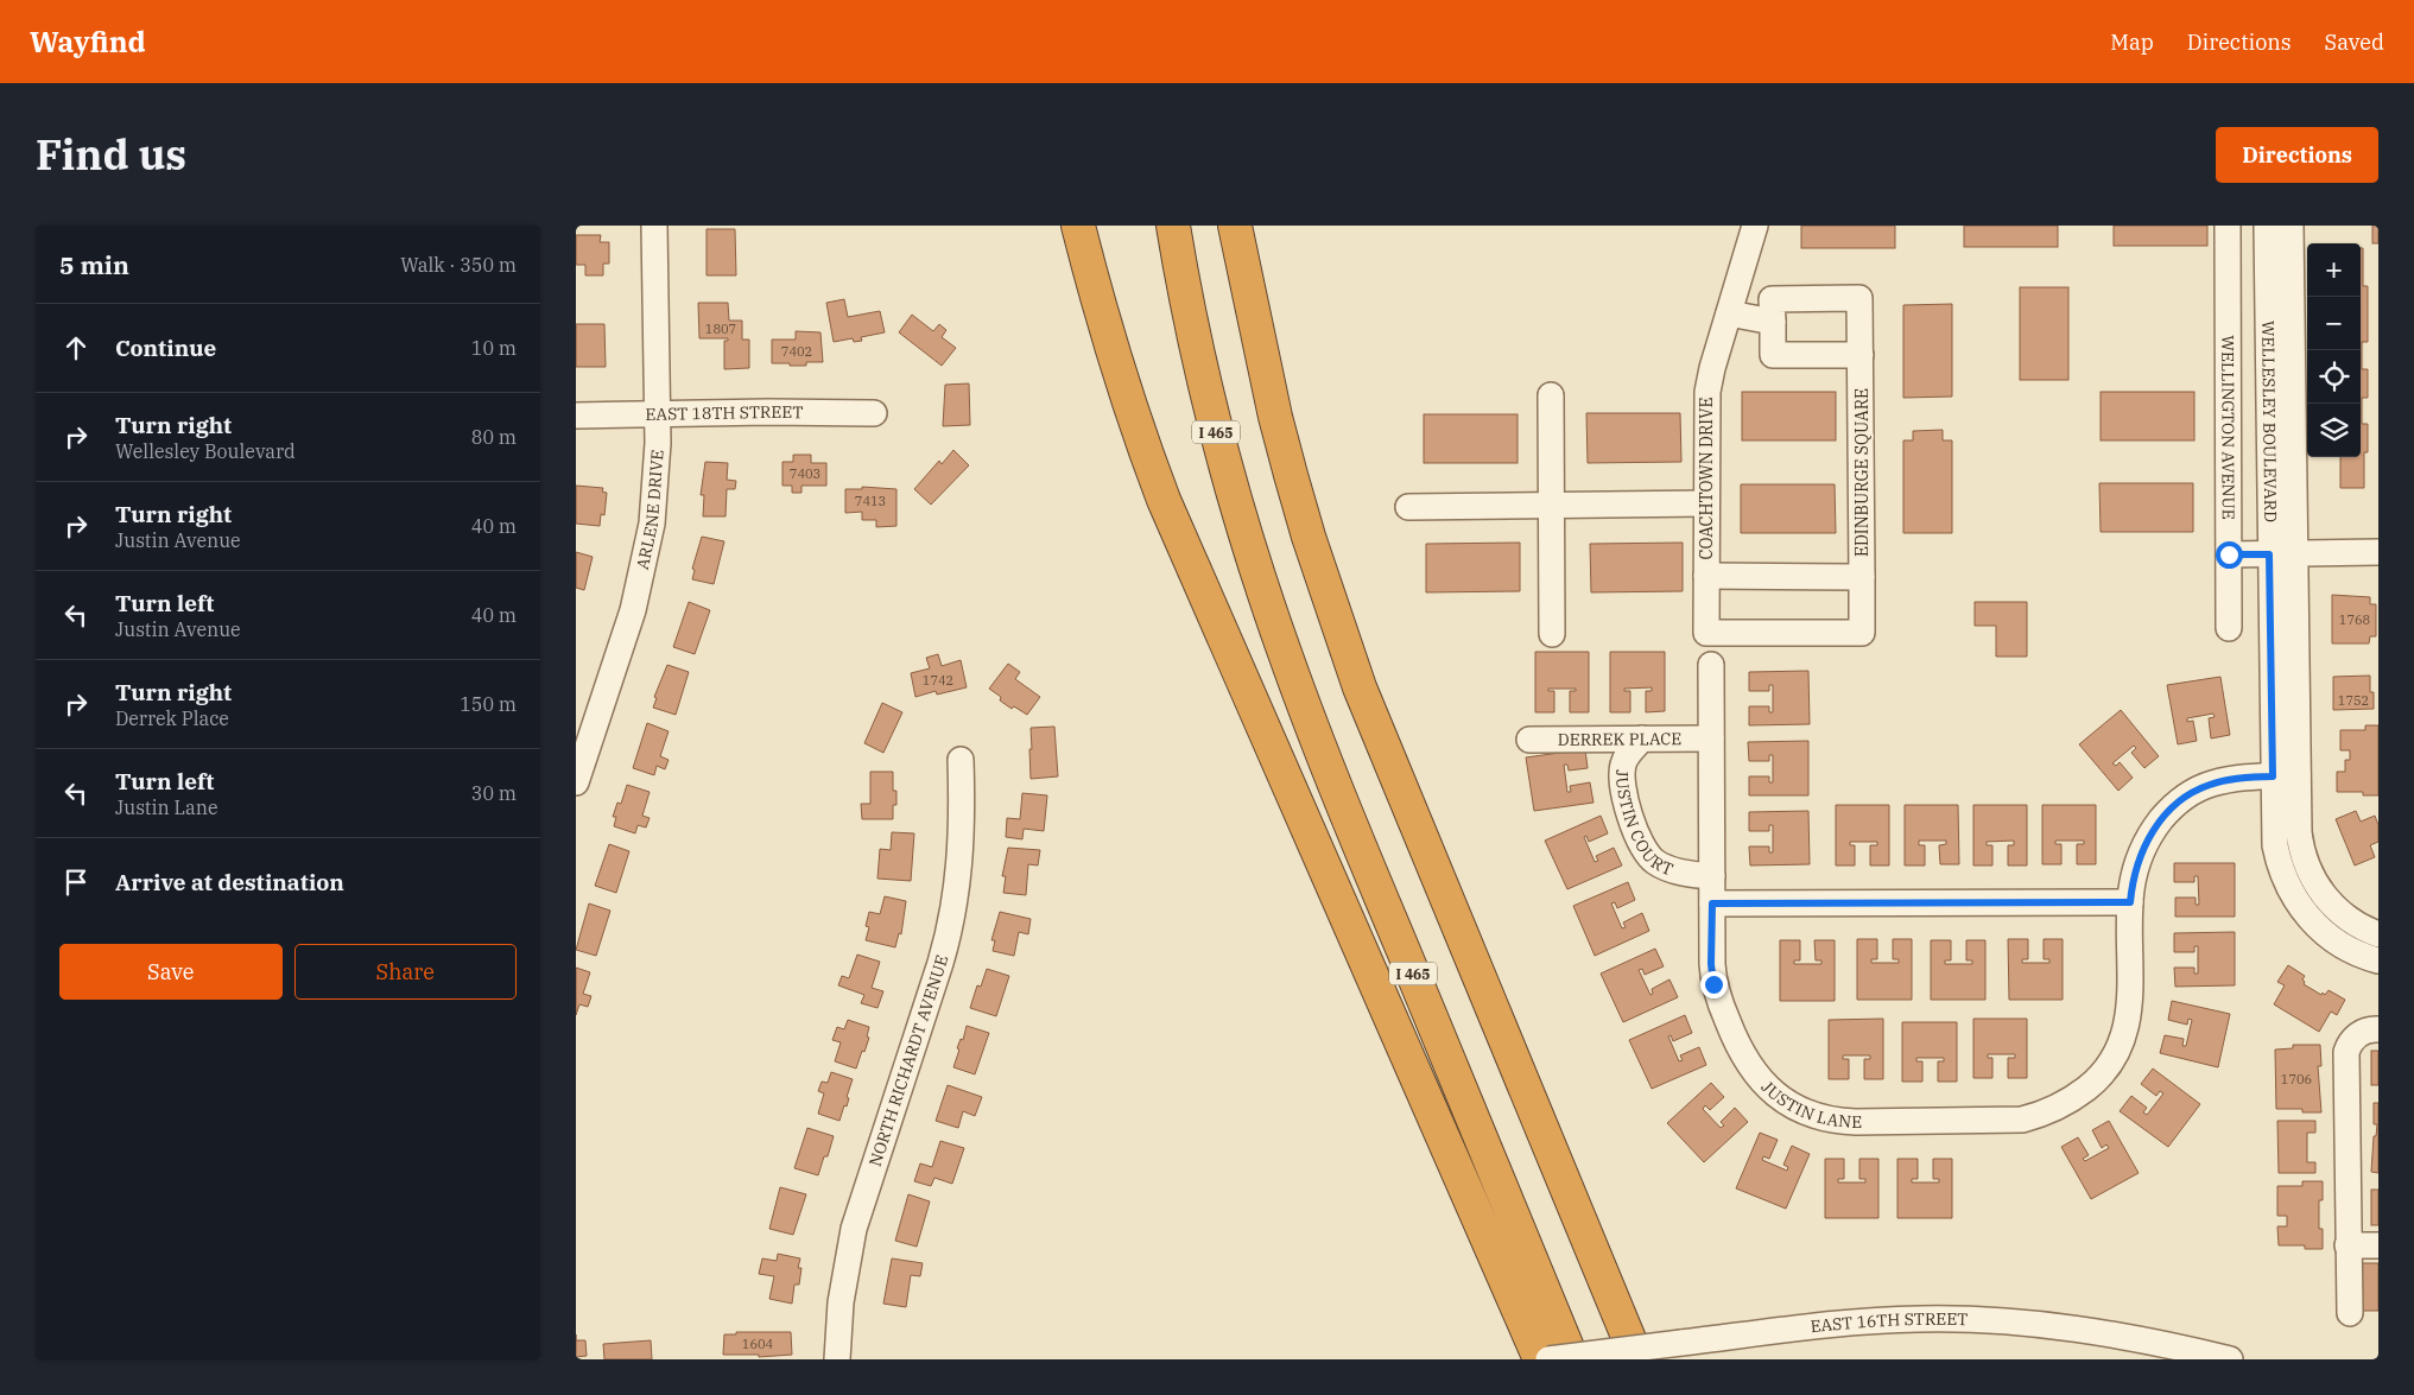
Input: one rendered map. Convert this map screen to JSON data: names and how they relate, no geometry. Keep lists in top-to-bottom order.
{
  "streets": {
    "highway": ["I 465"],
    "street": [
      "EAST 18TH STREET",
      "WELLESLEY BOULEVARD",
      "WELLINGTON AVENUE",
      "EDINBURGE SQUARE",
      "COACHTOWN DRIVE",
      "ARLENE DRIVE",
      "DERREK PLACE",
      "JUSTIN COURT",
      "NORTH RICHARDT AVENUE",
      "JUSTIN LANE",
      "EAST 16TH STREET"
    ]
  },
  "crossings": [
    ["EAST 18TH STREET", "ARLENE DRIVE"],
    ["WELLESLEY BOULEVARD", "JUSTIN LANE"],
    ["EDINBURGE SQUARE", "COACHTOWN DRIVE"],
    ["DERREK PLACE", "JUSTIN COURT"],
    ["DERREK PLACE", "JUSTIN LANE"],
    ["JUSTIN COURT", "JUSTIN LANE"]
  ],
  "house_numbers": [
    "1807",
    "7402",
    "7403",
    "7413",
    "1768",
    "1742",
    "1752",
    "1706",
    "1604"
  ],
  "page": {
    "header": "Wayfind",
    "nav": ["Map", "Directions", "Saved"],
    "title": "Find us",
    "buttons": [
      "Directions",
      ["Save", "Share"]
    ],
    "heading": ["5 min", "Walk · 350 m"],
    "map_buttons": ["+", "−"],
    "list": [
      ["Continue", "10 m"],
      ["Turn right", "Wellesley Boulevard", "80 m"],
      ["Turn right", "Justin Avenue", "40 m"],
      ["Turn left", "Justin Avenue", "40 m"],
      ["Turn right", "Derrek Place", "150 m"],
      ["Turn left", "Justin Lane", "30 m"],
      "Arrive at destination"
    ]
  }
}
